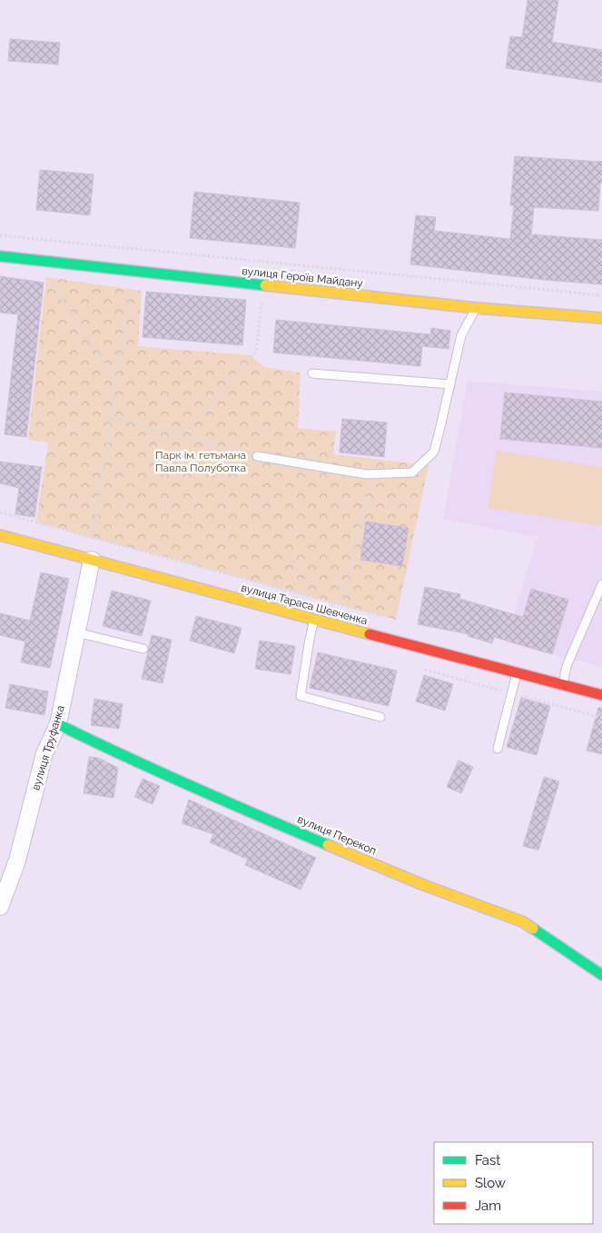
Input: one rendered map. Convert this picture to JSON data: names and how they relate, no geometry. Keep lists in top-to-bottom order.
{
  "streets": {
    "main road": ["вулиця Героїв Майдану", "вулиця Тараса Шевченка", "вулиця Перекоп"],
    "street": ["вулиця Труфанка"]
  },
  "crossings": [
    ["вулиця Тараса Шевченка", "вулиця Труфанка"],
    ["вулиця Труфанка", "вулиця Перекоп"]
  ],
  "parks": ["Парк ім. гетьмана Павла Полуботка"],
  "legend": ["Fast", "Slow", "Jam"]
}
